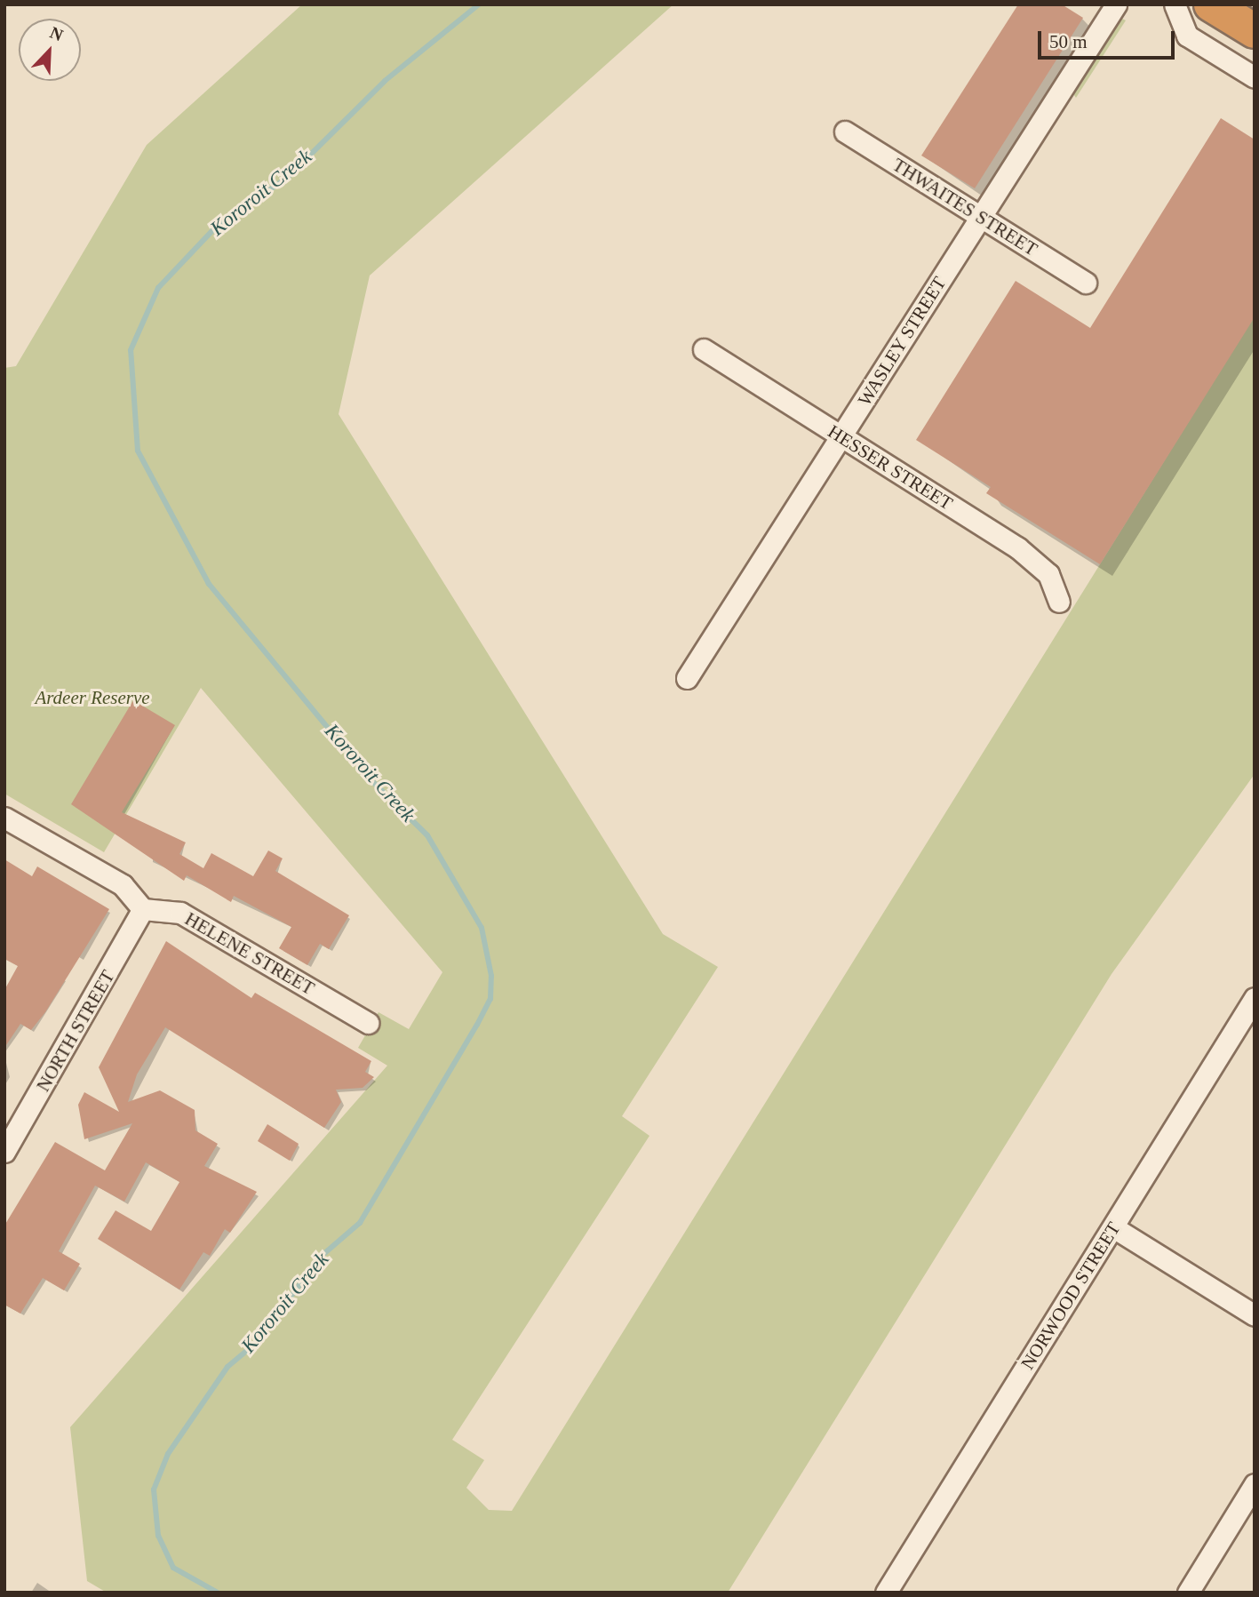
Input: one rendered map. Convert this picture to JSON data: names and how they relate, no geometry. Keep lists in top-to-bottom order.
{
  "streets": {
    "street": [
      "THWAITES STREET",
      "WASLEY STREET",
      "HESSER STREET",
      "HELENE STREET",
      "NORTH STREET",
      "NORWOOD STREET"
    ]
  },
  "crossings": [
    ["THWAITES STREET", "WASLEY STREET"],
    ["WASLEY STREET", "HESSER STREET"],
    ["HELENE STREET", "NORTH STREET"]
  ],
  "water": ["Kororoit Creek"],
  "parks": ["Ardeer Reserve"],
  "scale_bar": "50 m",
  "north": "top right"
}
